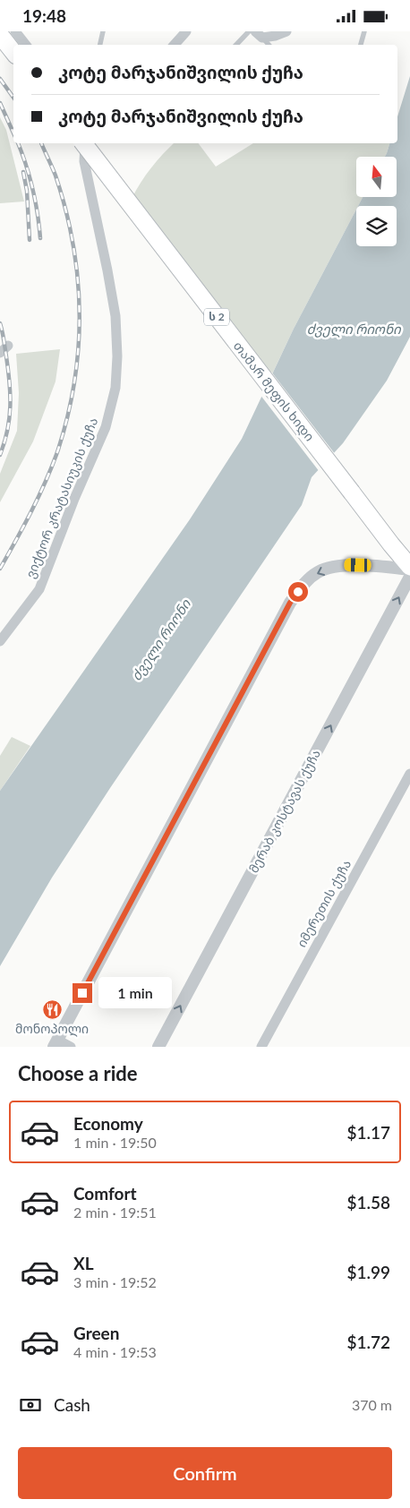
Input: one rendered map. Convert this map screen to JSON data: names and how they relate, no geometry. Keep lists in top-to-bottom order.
{
  "streets": {
    "highway": ["ს 2", "თამარ მეფის ხიდი"],
    "street": ["ვიქტორ კრატასიუკის ქუჩა", "მერაბ კოსტავას ქუჩა", "იმერეთის ქუჩა"]
  },
  "crossings": [
    ["ს 2", "თამარ მეფის ხიდი"]
  ],
  "water": ["ძველი რიონი"],
  "places": {
    "restaurant": ["მონოპოლი"]
  },
  "north": "top",
  "page": {
    "status": "19:48",
    "banner": ["კოტე მარჯანიშვილის ქუჩა", "კოტე მარჯანიშვილის ქუჩა"],
    "bubble": "1 min",
    "heading": "Choose a ride",
    "list": [
      {
        "name": "Economy",
        "note": "1 min · 19:50",
        "value": "$1.17"
      },
      {
        "name": "Comfort",
        "note": "2 min · 19:51",
        "value": "$1.58"
      },
      {
        "name": "XL",
        "note": "3 min · 19:52",
        "value": "$1.99"
      },
      {
        "name": "Green",
        "note": "4 min · 19:53",
        "value": "$1.72"
      }
    ],
    "pay": ["Cash", "370 m"],
    "buttons": "Confirm"
  }
}
